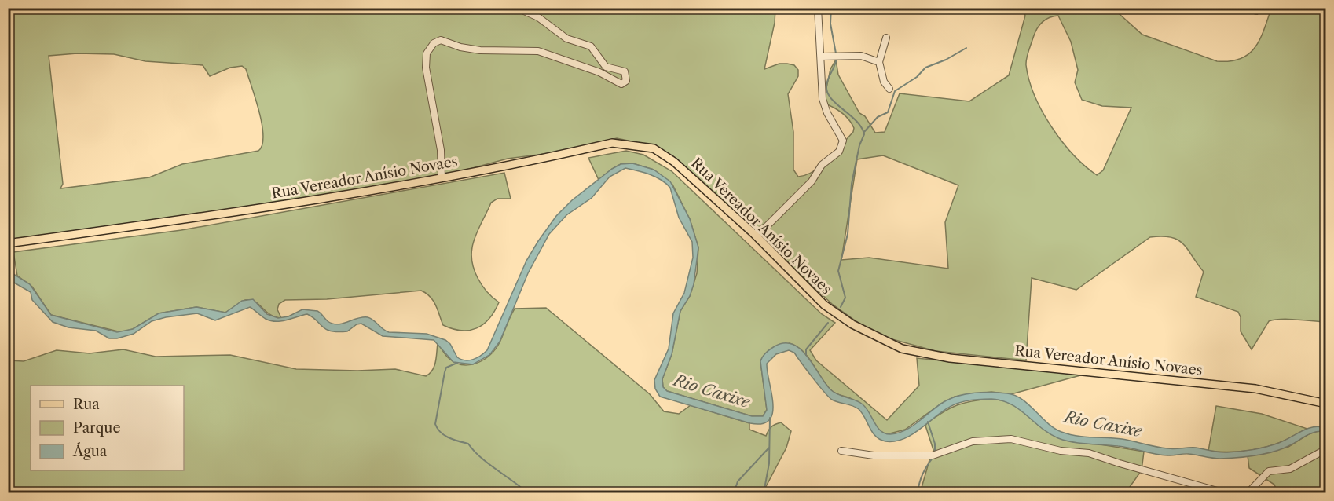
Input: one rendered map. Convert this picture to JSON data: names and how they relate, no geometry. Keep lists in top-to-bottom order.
{
  "streets": {
    "main road": ["Rua Vereador Anísio Novaes"]
  },
  "water": ["Rio Caxixe"],
  "legend": ["Rua", "Parque", "Água"]
}
